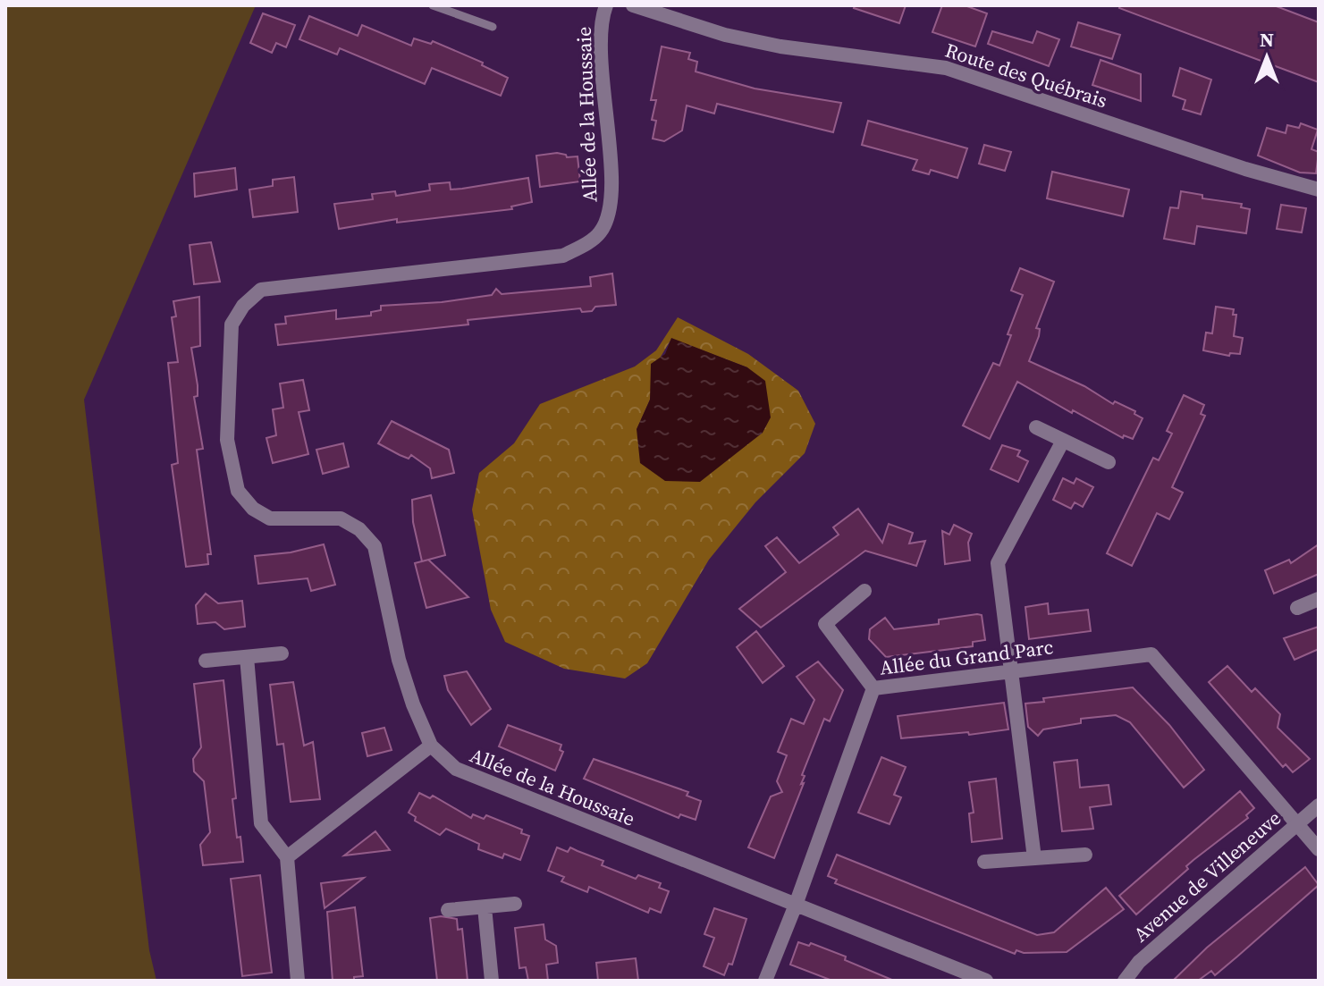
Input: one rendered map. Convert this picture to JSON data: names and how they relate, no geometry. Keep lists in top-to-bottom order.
{
  "streets": {
    "street": [
      "Route des Québrais",
      "Allée de la Houssaie",
      "Allée du Grand Parc",
      "Avenue de Villeneuve"
    ]
  },
  "crossings": [
    ["Allée de la Houssaie", "Allée du Grand Parc"],
    ["Allée du Grand Parc", "Avenue de Villeneuve"]
  ],
  "north": "top"
}
